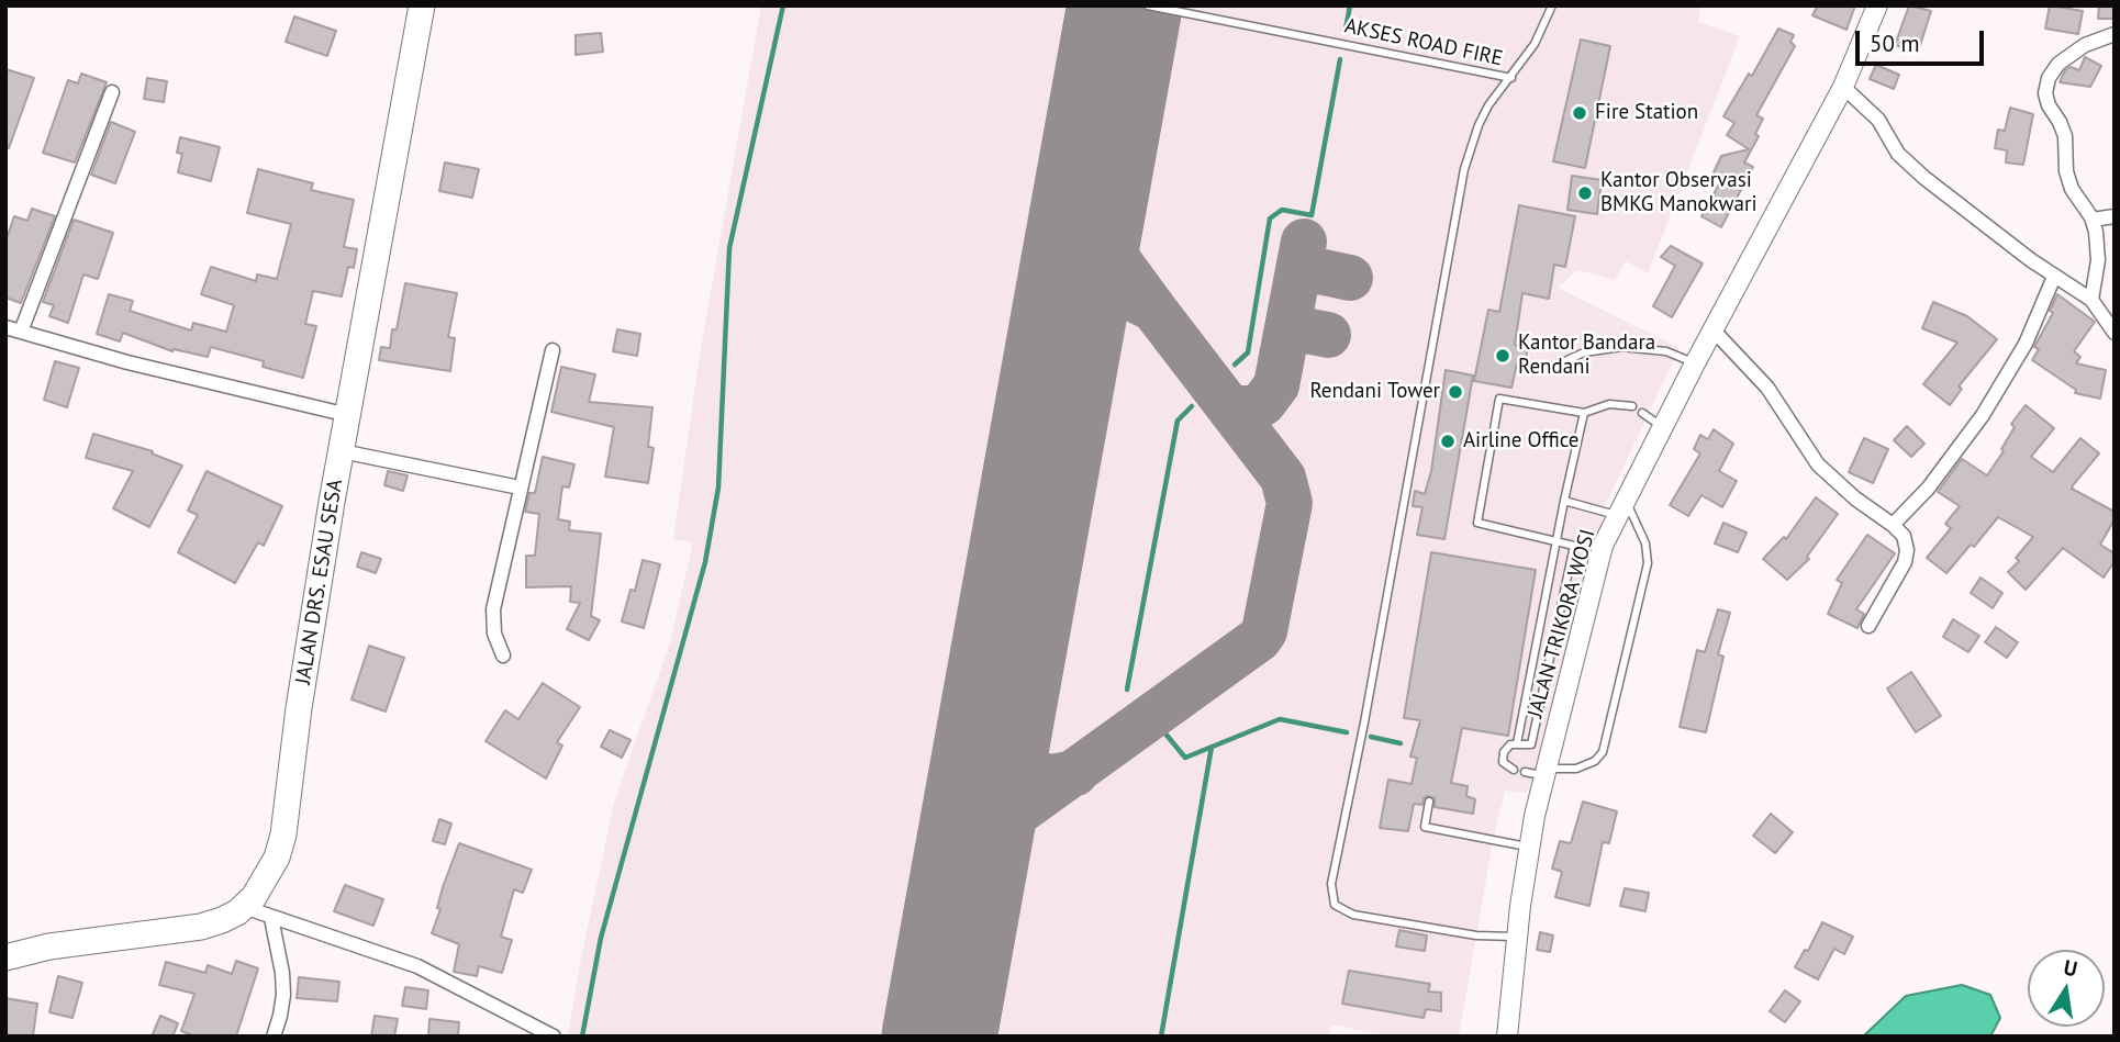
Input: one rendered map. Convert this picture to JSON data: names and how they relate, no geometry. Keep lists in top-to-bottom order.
{
  "streets": {
    "highway": ["JALAN DRS. ESAU SESA"],
    "street": ["JALAN TRIKORA WOSI"],
    "lane": ["AKSES ROAD FIRE"]
  },
  "places": [
    "Fire Station",
    "Kantor Observasi BMKG Manokwari",
    "Kantor Bandara Rendani",
    "Rendani Tower",
    "Airline Office"
  ],
  "scale_bar": "50 m",
  "north": "top"
}
